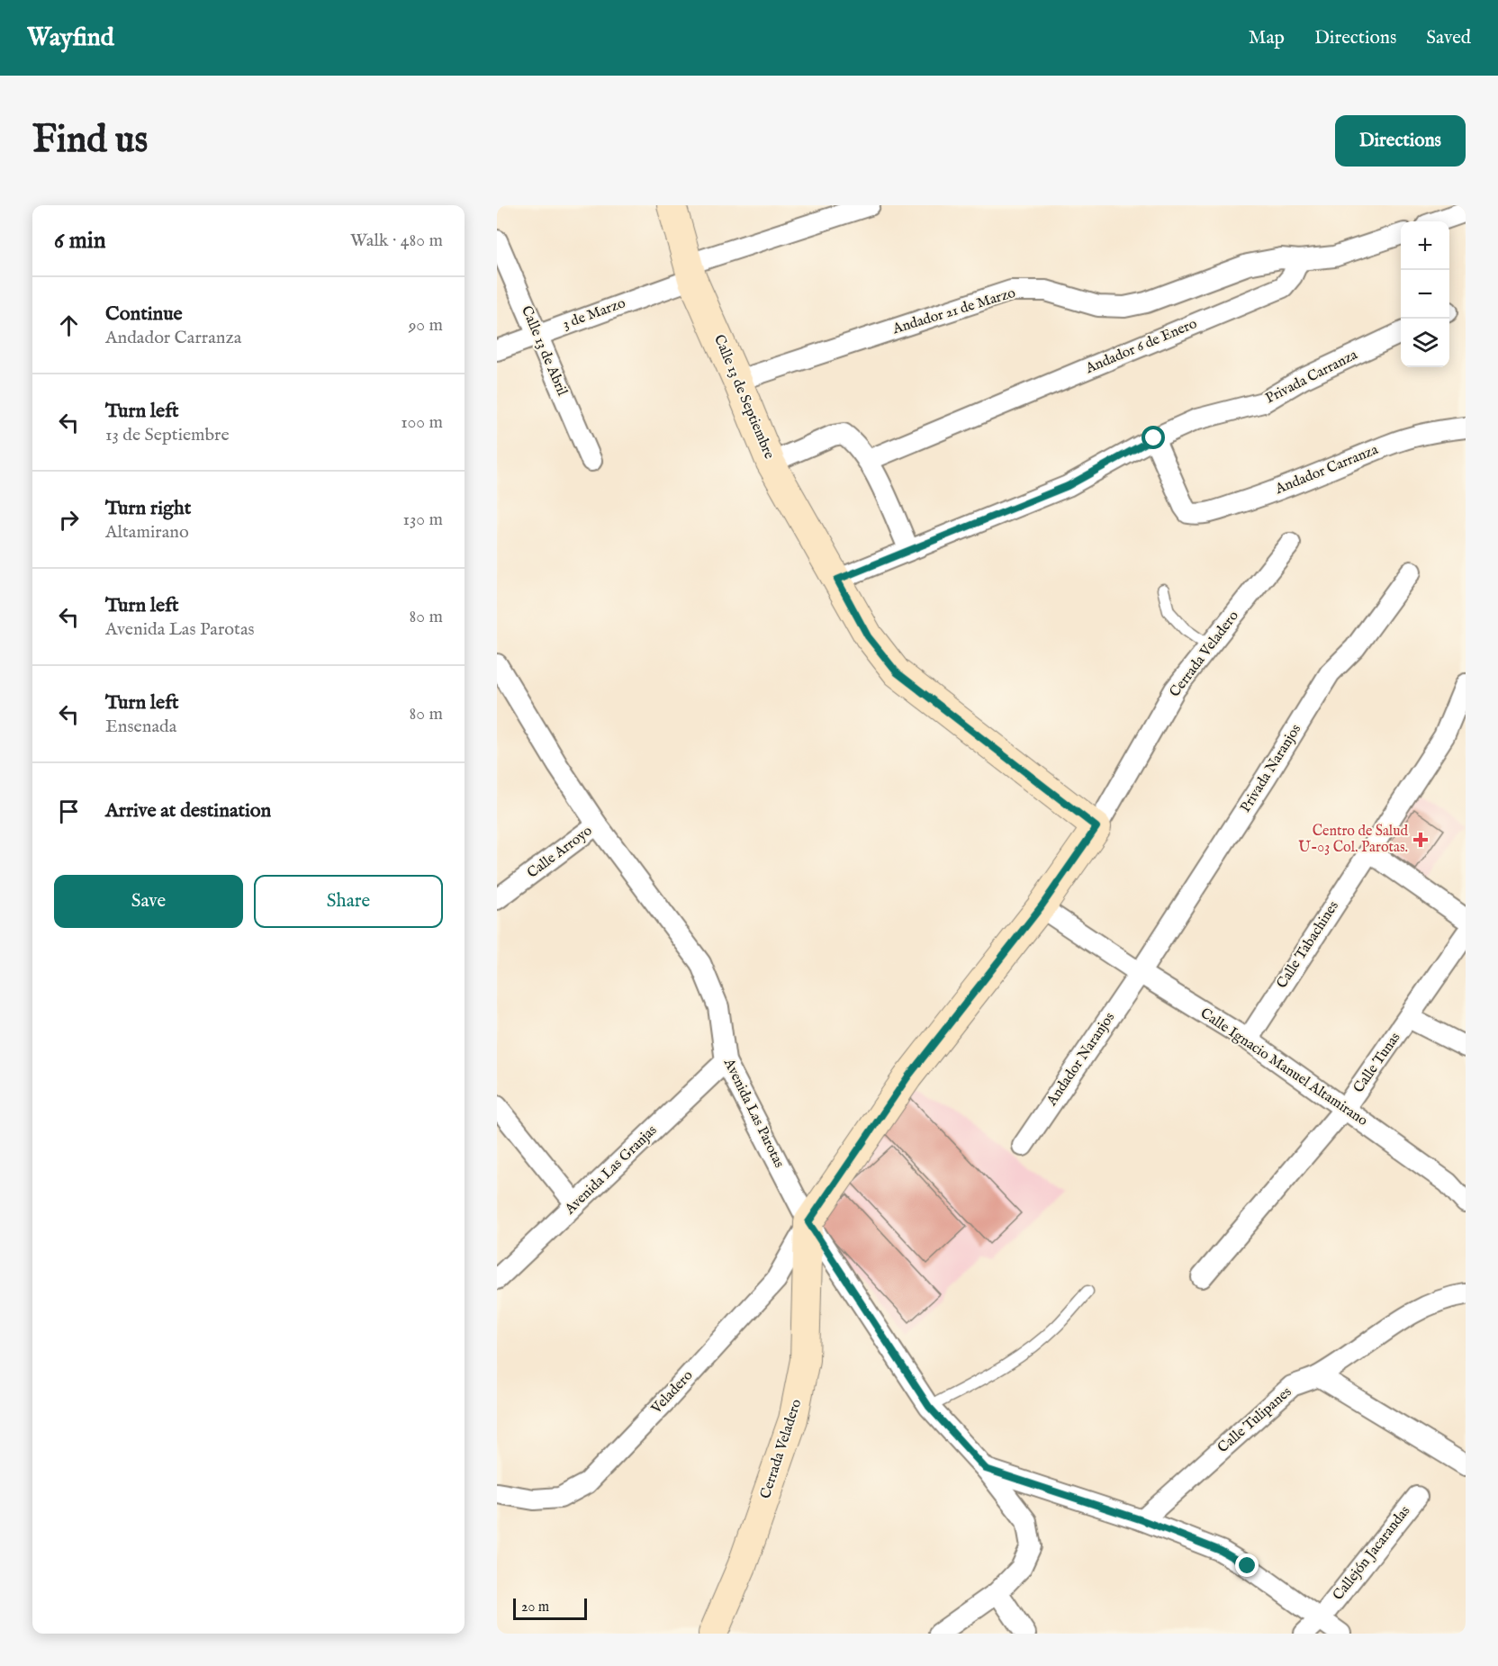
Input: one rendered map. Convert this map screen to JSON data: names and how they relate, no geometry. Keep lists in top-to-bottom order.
{
  "streets": {
    "street": [
      "Andador 21 de Marzo",
      "3 de Marzo",
      "Andador 6 de Enero",
      "Calle 13 de Abril",
      "Privada Carranza",
      "Calle 13 de Septiembre",
      "Andador Carranza",
      "Cerrada Veladero",
      "Privada Naranjos",
      "Calle Arroyo",
      "Calle Tabachines",
      "Andador Naranjos",
      "Calle Tunas",
      "Calle Ignacio Manuel Altamirano",
      "Avenida Las Parotas",
      "Avenida Las Granjas",
      "Veladero",
      "Calle Tulipanes",
      "Callejón Jacarandas"
    ]
  },
  "crossings": [
    ["Andador 21 de Marzo", "Andador 6 de Enero"],
    ["Andador 21 de Marzo", "Calle 13 de Septiembre"],
    ["3 de Marzo", "Calle 13 de Abril"],
    ["3 de Marzo", "Calle 13 de Septiembre"],
    ["Privada Carranza", "Andador Carranza"],
    ["Calle 13 de Septiembre", "Cerrada Veladero"],
    ["Cerrada Veladero", "Avenida Las Parotas"],
    ["Cerrada Veladero", "Veladero"],
    ["Privada Naranjos", "Andador Naranjos"],
    ["Privada Naranjos", "Calle Ignacio Manuel Altamirano"],
    ["Calle Arroyo", "Avenida Las Parotas"],
    ["Calle Tabachines", "Calle Ignacio Manuel Altamirano"],
    ["Andador Naranjos", "Calle Ignacio Manuel Altamirano"],
    ["Calle Tunas", "Calle Ignacio Manuel Altamirano"],
    ["Avenida Las Parotas", "Avenida Las Granjas"],
    ["Avenida Las Parotas", "Veladero"]
  ],
  "places": {
    "health": ["Centro de Salud U-03 Col. Parotas."]
  },
  "scale_bar": "20 m",
  "page": {
    "header": "Wayfind",
    "nav": ["Map", "Directions", "Saved"],
    "buttons": [
      "Directions",
      ["Save", "Share"]
    ],
    "title": "Find us",
    "heading": ["6 min", "Walk · 480 m"],
    "map_buttons": ["+", "−"],
    "list": [
      ["Continue", "Andador Carranza", "90 m"],
      ["Turn left", "13 de Septiembre", "100 m"],
      ["Turn right", "Altamirano", "130 m"],
      ["Turn left", "Avenida Las Parotas", "80 m"],
      ["Turn left", "Ensenada", "80 m"],
      "Arrive at destination"
    ],
    "scale": "20 m"
  }
}
